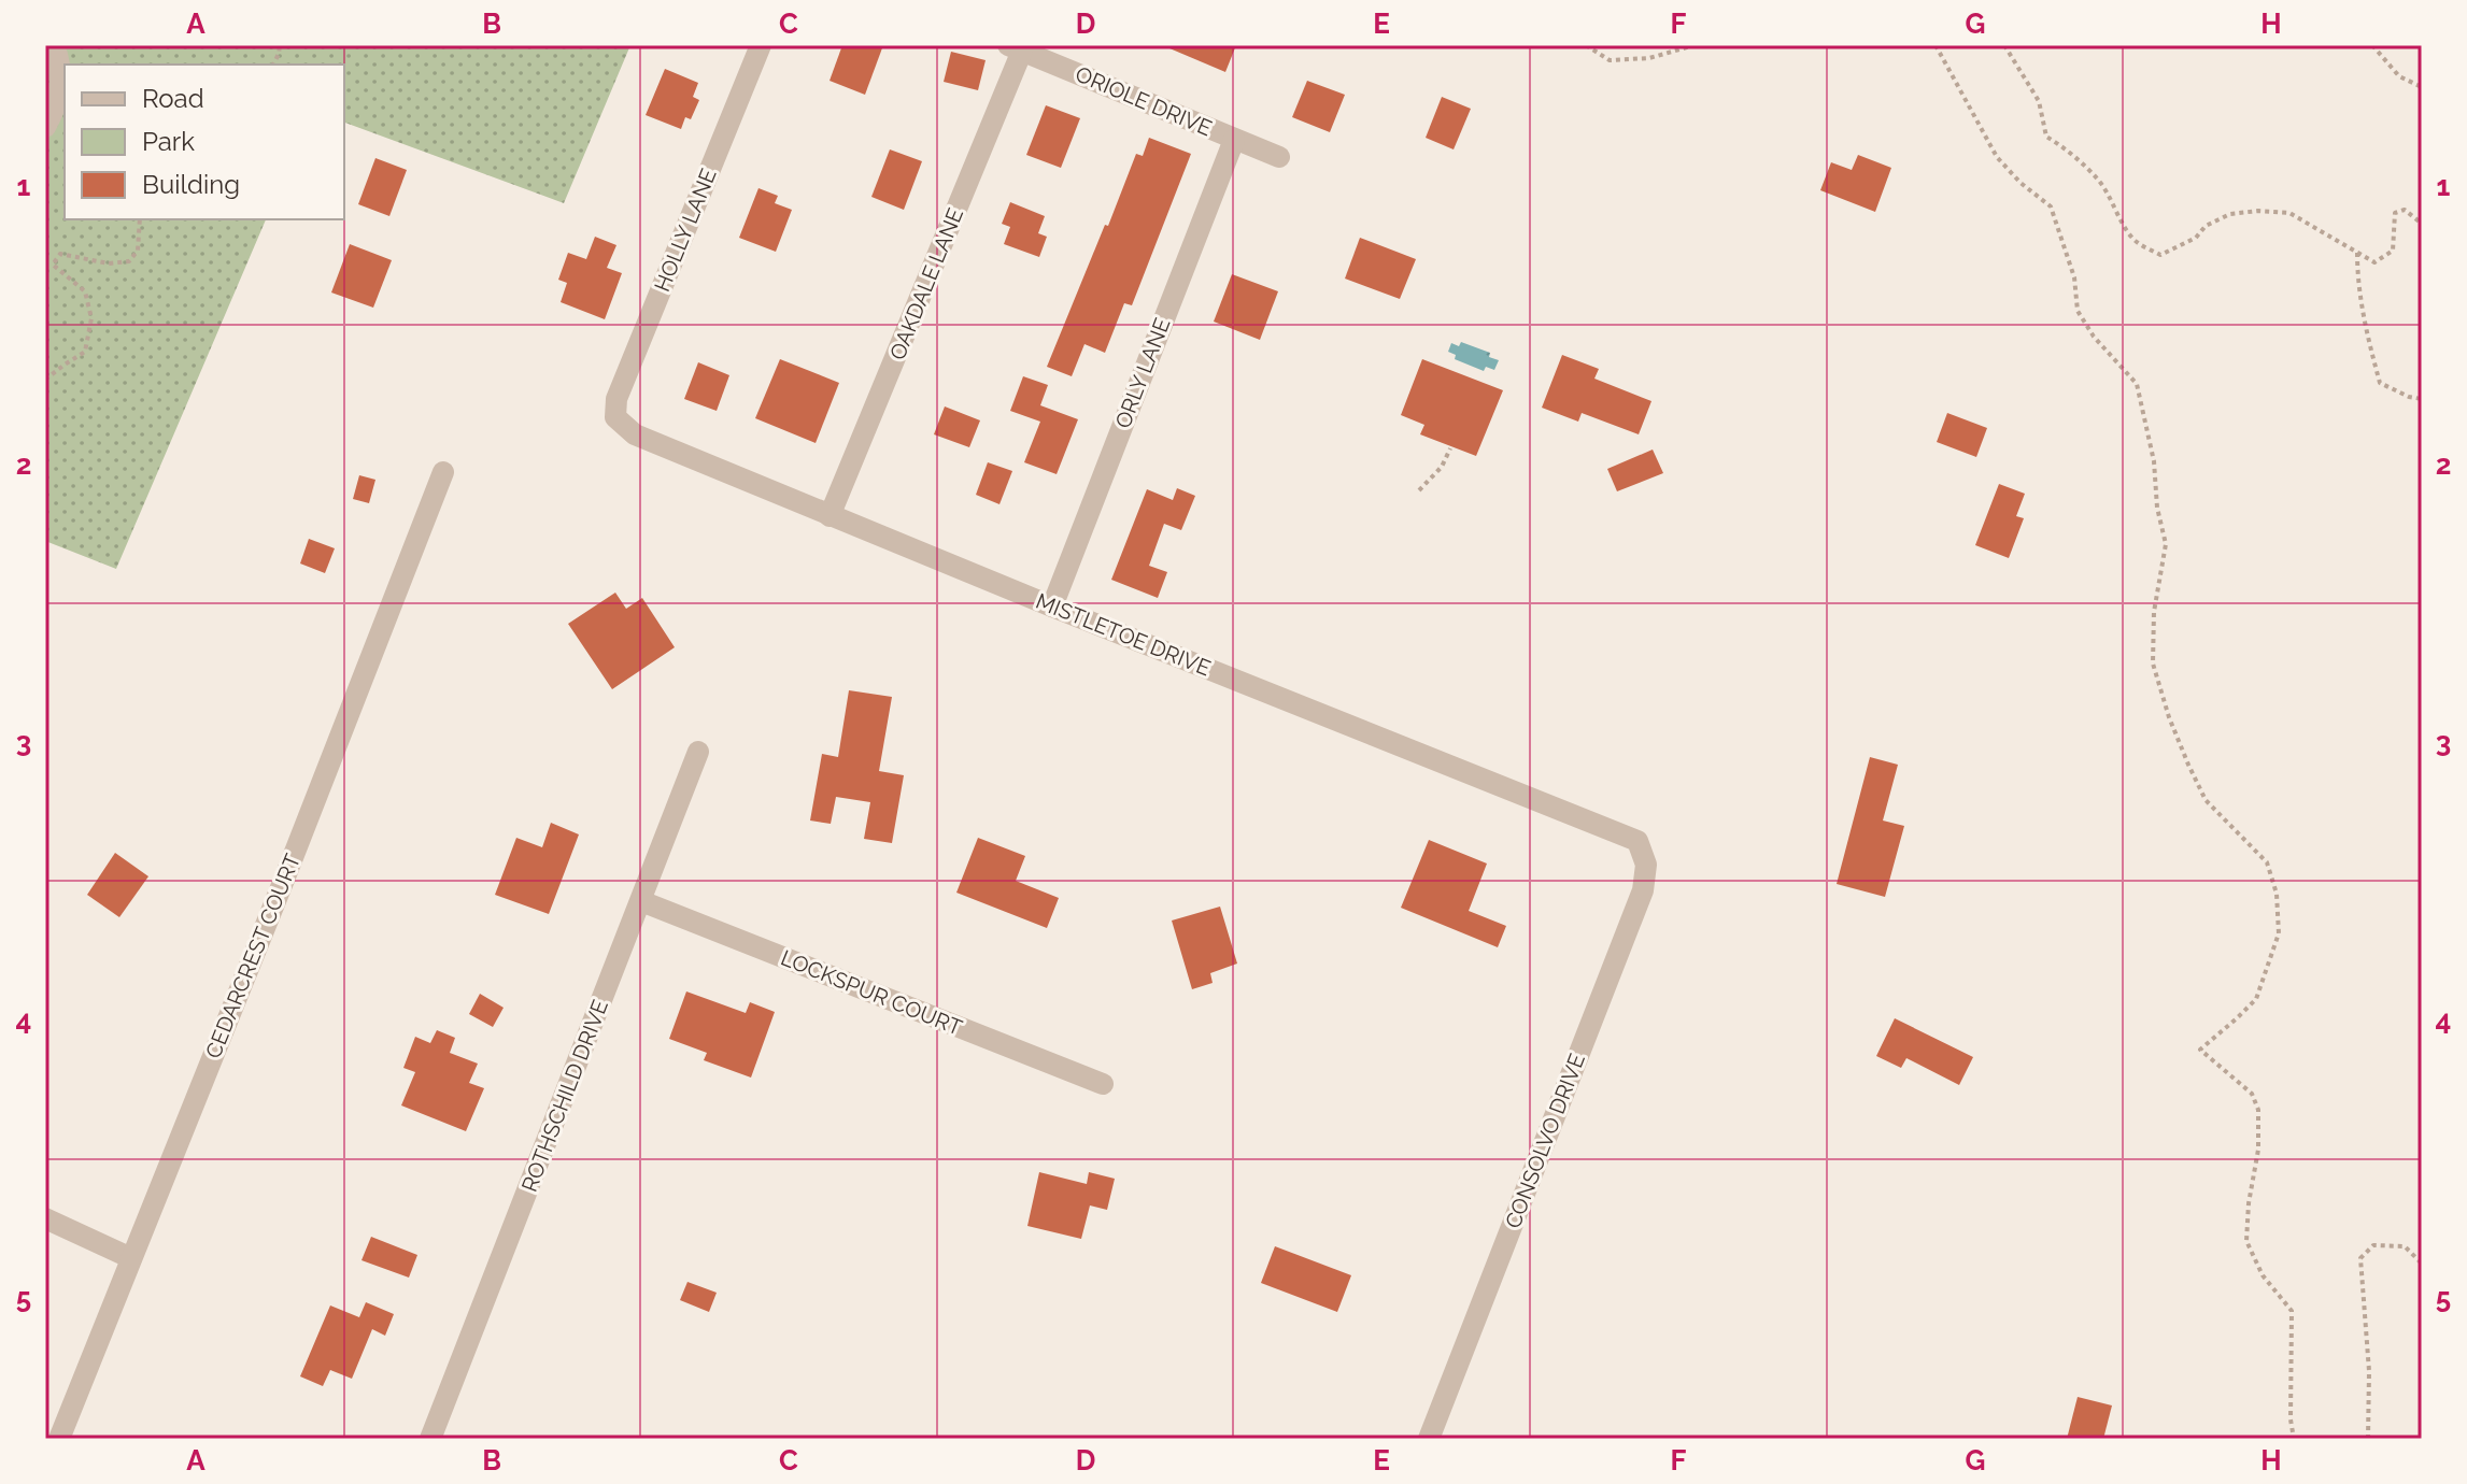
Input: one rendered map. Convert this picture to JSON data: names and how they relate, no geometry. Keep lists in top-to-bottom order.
{
  "streets": {
    "street": [
      "ORIOLE DRIVE",
      "HOLLY LANE",
      "OAKDALE LANE",
      "ORLY LANE",
      "MISTLETOE DRIVE",
      "CEDARCREST COURT",
      "LOCKSPUR COURT",
      "ROTHSCHILD DRIVE",
      "CONSOLVO DRIVE"
    ]
  },
  "crossings": [
    ["ORIOLE DRIVE", "OAKDALE LANE"],
    ["ORIOLE DRIVE", "ORLY LANE"],
    ["HOLLY LANE", "MISTLETOE DRIVE"],
    ["OAKDALE LANE", "MISTLETOE DRIVE"],
    ["ORLY LANE", "MISTLETOE DRIVE"],
    ["MISTLETOE DRIVE", "CONSOLVO DRIVE"],
    ["LOCKSPUR COURT", "ROTHSCHILD DRIVE"]
  ],
  "legend": ["Road", "Park", "Building"],
  "grid": {
    "columns": [
      "A",
      "B",
      "C",
      "D",
      "E",
      "F",
      "G",
      "H"
    ],
    "rows": [
      "1",
      "2",
      "3",
      "4",
      "5"
    ]
  }
}
